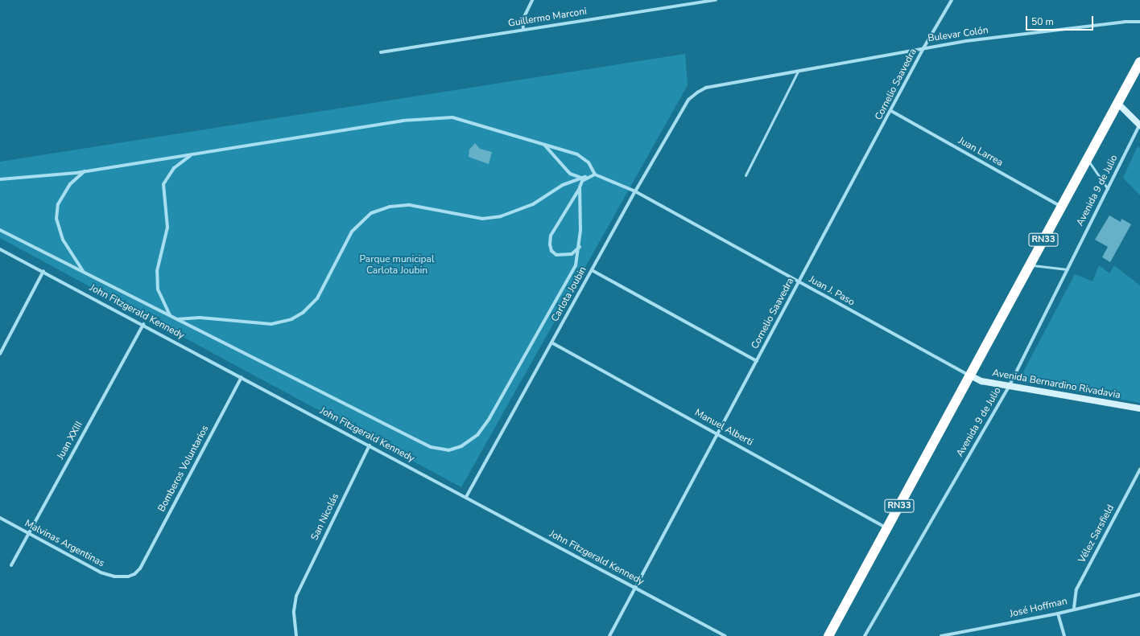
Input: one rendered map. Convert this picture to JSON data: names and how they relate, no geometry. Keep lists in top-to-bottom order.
{
  "streets": {
    "highway": ["RN33"],
    "main road": ["Avenida Bernardino Rivadavia"],
    "street": [
      "Guillermo Marconi",
      "Bulevar Colón",
      "Cornelio Saavedra",
      "Juan Larrea",
      "Avenida 9 de Julio",
      "Juan J. Paso",
      "Carlota Joubin",
      "John Fitzgerald Kennedy",
      "Manuel Alberti",
      "Juan XXIII",
      "Bomberos Voluntarios",
      "San Nicolás",
      "Vélez Sarsfield",
      "Malvinas Argentinas",
      "José Hoffman"
    ]
  },
  "crossings": [
    ["Bulevar Colón", "Cornelio Saavedra"],
    ["Bulevar Colón", "Carlota Joubin"],
    ["Cornelio Saavedra", "Juan Larrea"],
    ["Cornelio Saavedra", "Juan J. Paso"],
    ["Cornelio Saavedra", "John Fitzgerald Kennedy"],
    ["Cornelio Saavedra", "Manuel Alberti"],
    ["Juan Larrea", "RN33"],
    ["Avenida 9 de Julio", "Avenida Bernardino Rivadavia"],
    ["RN33", "Juan J. Paso"],
    ["RN33", "Avenida Bernardino Rivadavia"],
    ["RN33", "Manuel Alberti"],
    ["Juan J. Paso", "Carlota Joubin"],
    ["Juan J. Paso", "Avenida Bernardino Rivadavia"],
    ["Carlota Joubin", "John Fitzgerald Kennedy"],
    ["Carlota Joubin", "Manuel Alberti"],
    ["John Fitzgerald Kennedy", "Juan XXIII"],
    ["John Fitzgerald Kennedy", "Bomberos Voluntarios"],
    ["John Fitzgerald Kennedy", "San Nicolás"],
    ["Juan XXIII", "Malvinas Argentinas"],
    ["Bomberos Voluntarios", "Malvinas Argentinas"],
    ["Vélez Sarsfield", "José Hoffman"]
  ],
  "parks": ["Parque municipal Carlota Joubin"],
  "scale_bar": "50 m"
}
